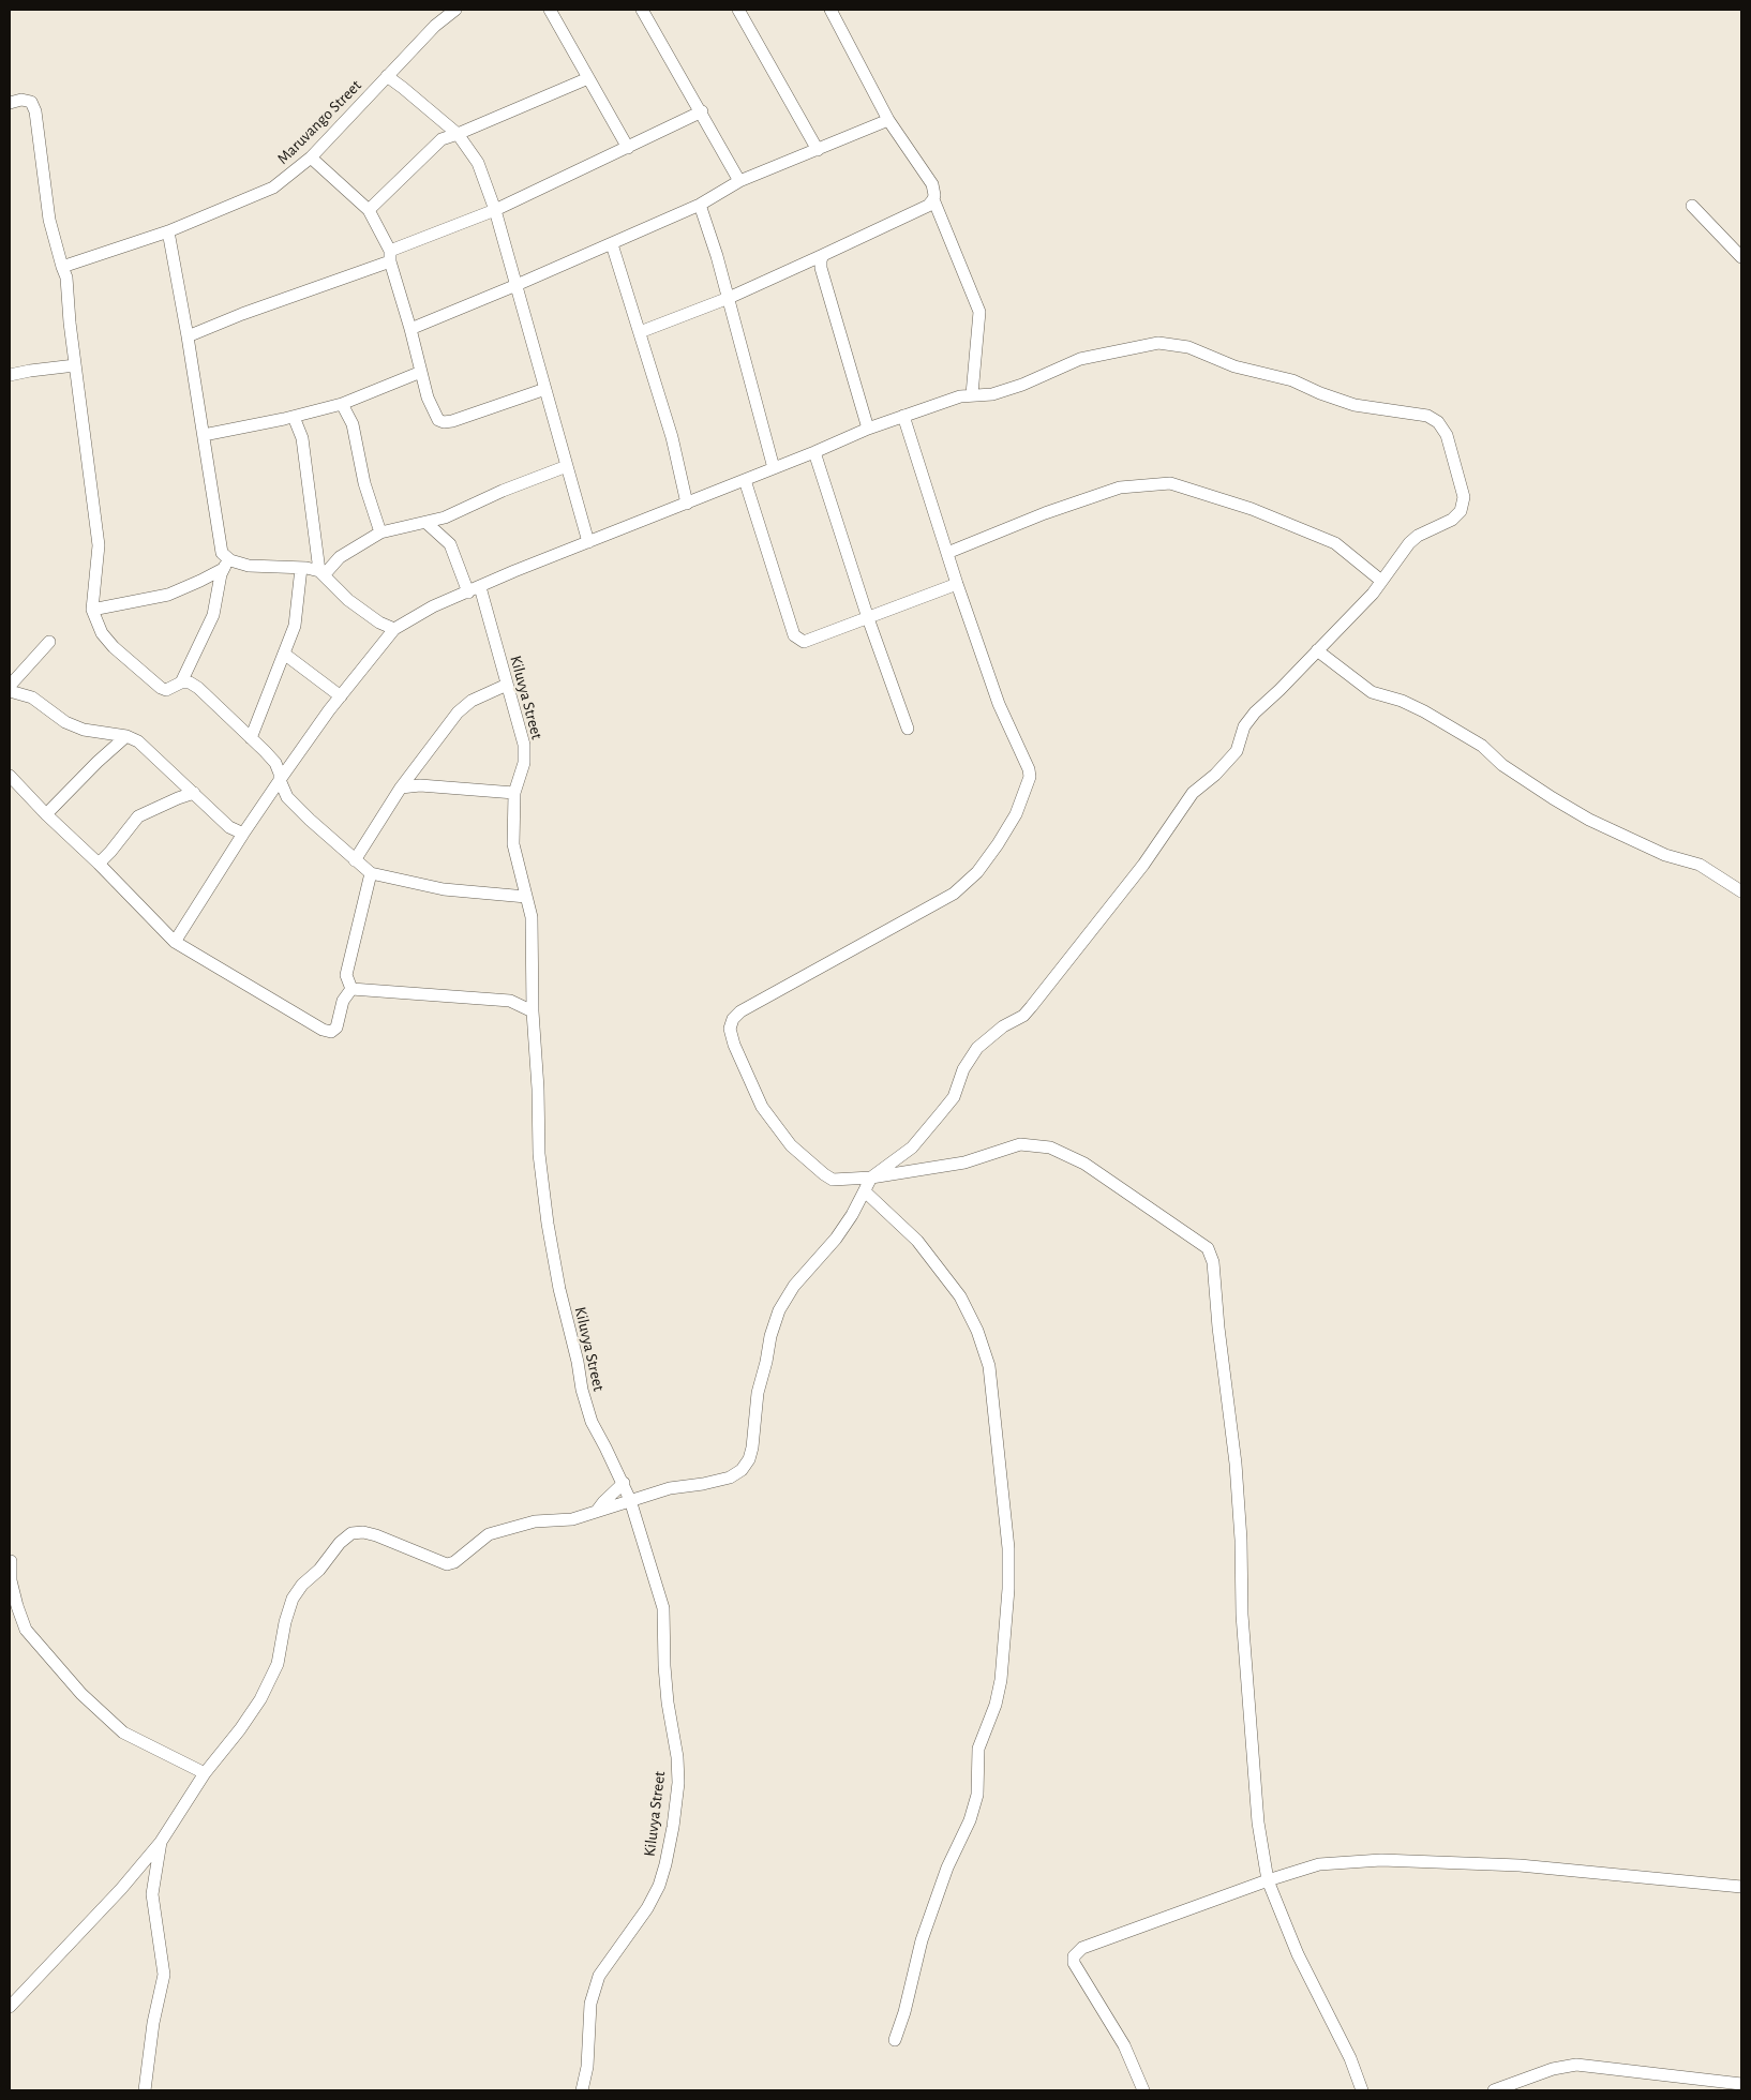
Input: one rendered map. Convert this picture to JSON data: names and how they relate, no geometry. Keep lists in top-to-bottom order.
{
  "streets": {
    "street": ["Maruvango Street", "Kiluvya Street"]
  }
}
